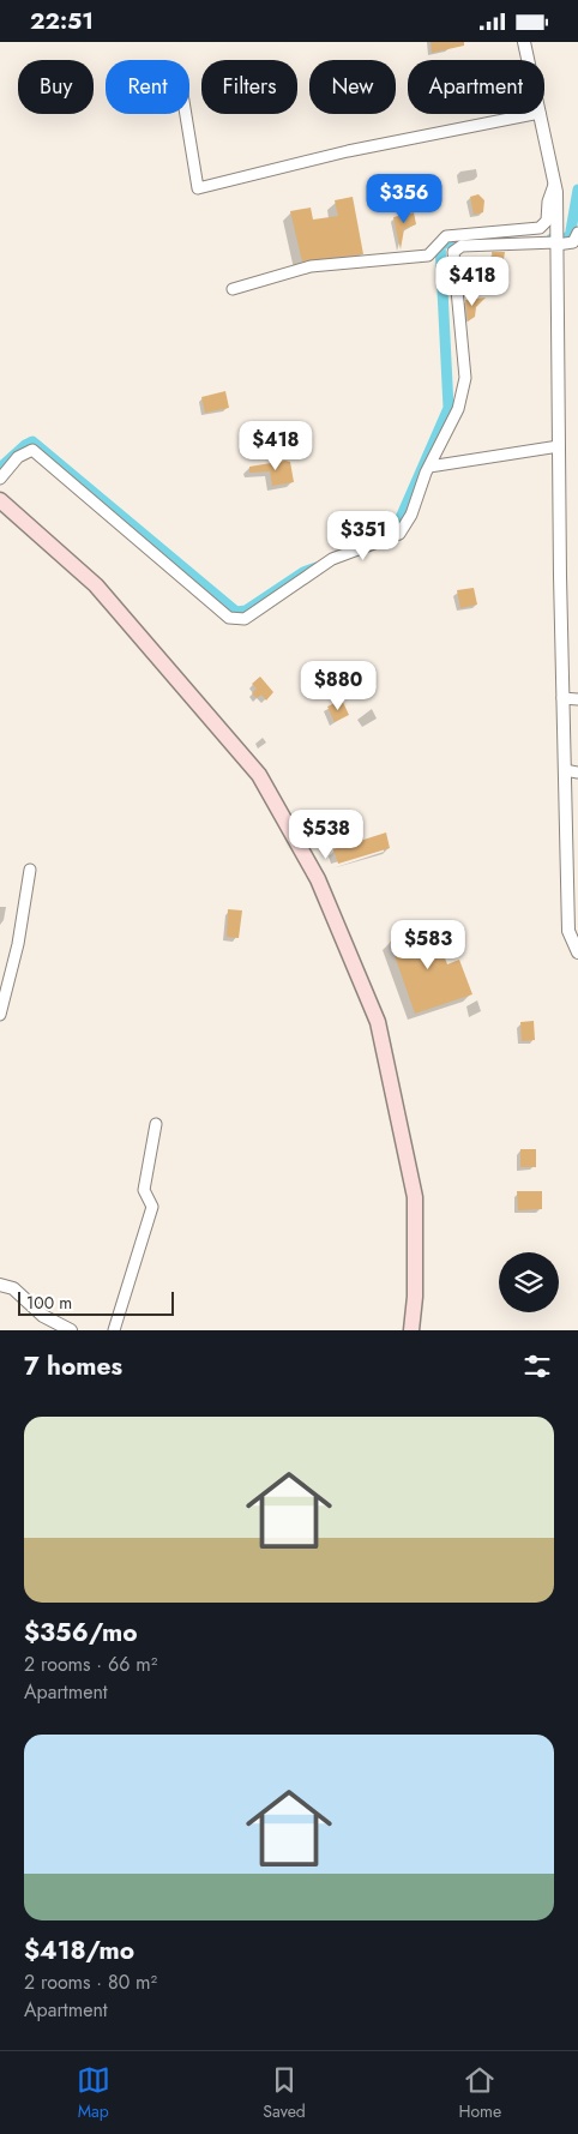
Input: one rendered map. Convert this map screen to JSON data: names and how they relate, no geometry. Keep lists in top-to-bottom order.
{
  "scale_bar": "100 m",
  "page": {
    "status": "22:51",
    "chip": [
      "Buy",
      "Rent",
      "Filters",
      "New",
      "Apartment"
    ],
    "price": [
      "$356",
      "$418",
      "$418",
      "$351",
      "$880",
      "$538",
      "$583"
    ],
    "scale": "100 m",
    "heading": "7 homes",
    "list": [
      {
        "name": "$356/mo",
        "note": "2 rooms · 66 m² · Apartment"
      },
      {
        "name": "$418/mo",
        "note": "2 rooms · 80 m² · Apartment"
      }
    ],
    "tabs": ["Map", "Saved", "Home"]
  }
}
